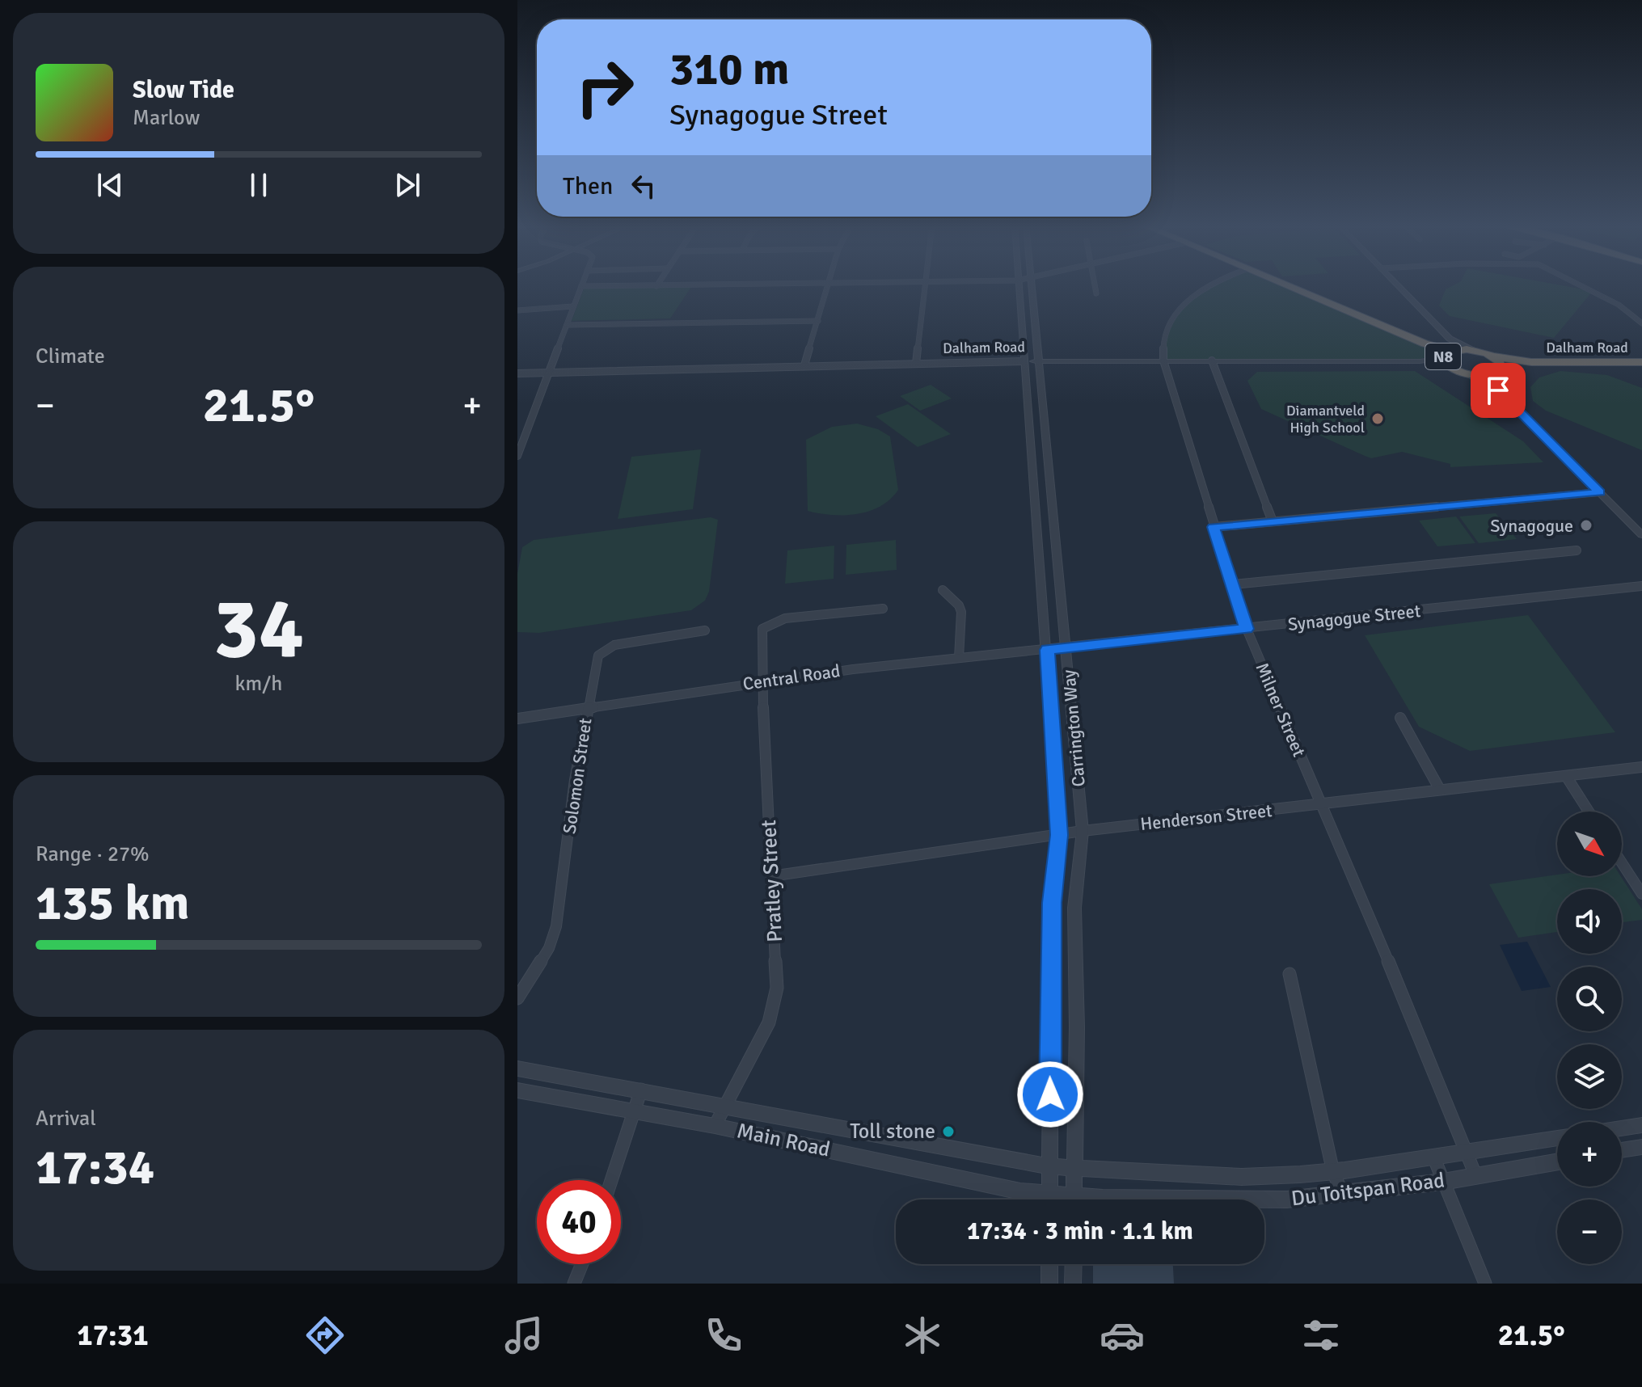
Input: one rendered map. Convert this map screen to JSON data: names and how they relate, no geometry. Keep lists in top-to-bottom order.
{
  "streets": {
    "highway": ["Dalham Road", "N8"],
    "street": [
      "Synagogue Street",
      "Central Road",
      "Milner Street",
      "Carrington Way",
      "Solomon Street",
      "Henderson Street",
      "Pratley Street",
      "Main Road",
      "Du Toitspan Road"
    ]
  },
  "crossings": [
    ["Dalham Road", "N8"],
    ["Dalham Road", "Milner Street"],
    ["Dalham Road", "Carrington Way"],
    ["Synagogue Street", "Central Road"],
    ["Synagogue Street", "Milner Street"],
    ["Synagogue Street", "Carrington Way"],
    ["Central Road", "Carrington Way"],
    ["Central Road", "Solomon Street"],
    ["Central Road", "Pratley Street"],
    ["Milner Street", "Henderson Street"],
    ["Milner Street", "Du Toitspan Road"],
    ["Carrington Way", "Henderson Street"],
    ["Carrington Way", "Main Road"],
    ["Carrington Way", "Du Toitspan Road"],
    ["Henderson Street", "Pratley Street"],
    ["Pratley Street", "Main Road"],
    ["Main Road", "Du Toitspan Road"]
  ],
  "places": ["Diamantveld High School", "Synagogue", "Toll stone"],
  "north": "bottom right",
  "page": {
    "turn": ["310 m", "Synagogue Street"],
    "song": ["Slow Tide", "Marlow"],
    "then": "Then",
    "tile": [
      "Climate",
      ["34", "km/h"],
      ["Range · 27%", "135 km"],
      ["Arrival", "17:34"]
    ],
    "heat": ["−", "21.5°", "+"],
    "map_buttons": ["+", "−"],
    "limit": "40",
    "trip": "17:34 · 3 min · 1.1 km",
    "tabs": ["17:31", "21.5°"]
  }
}
